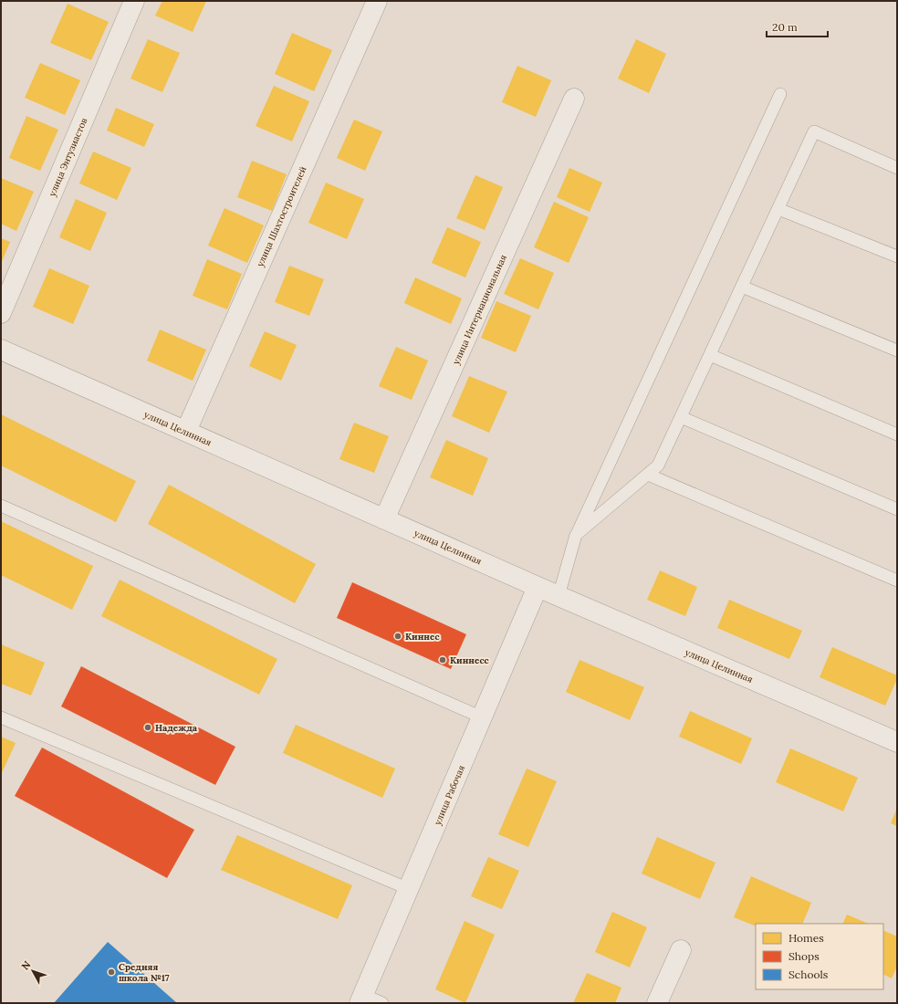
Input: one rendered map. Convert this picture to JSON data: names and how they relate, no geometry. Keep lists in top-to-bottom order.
{
  "streets": {
    "street": [
      "улица Энтузиастов",
      "улица Шахтостроителей",
      "улица Интернациональная",
      "улица Целинная",
      "улица Рабочая"
    ]
  },
  "crossings": [
    ["улица Шахтостроителей", "улица Целинная"],
    ["улица Интернациональная", "улица Целинная"],
    ["улица Целинная", "улица Рабочая"]
  ],
  "places": [
    "Киннес",
    "Киннесс",
    "Надежда",
    "Средняя школа №17"
  ],
  "legend": ["Homes", "Shops", "Schools"],
  "scale_bar": "20 m",
  "north": "top left"
}
